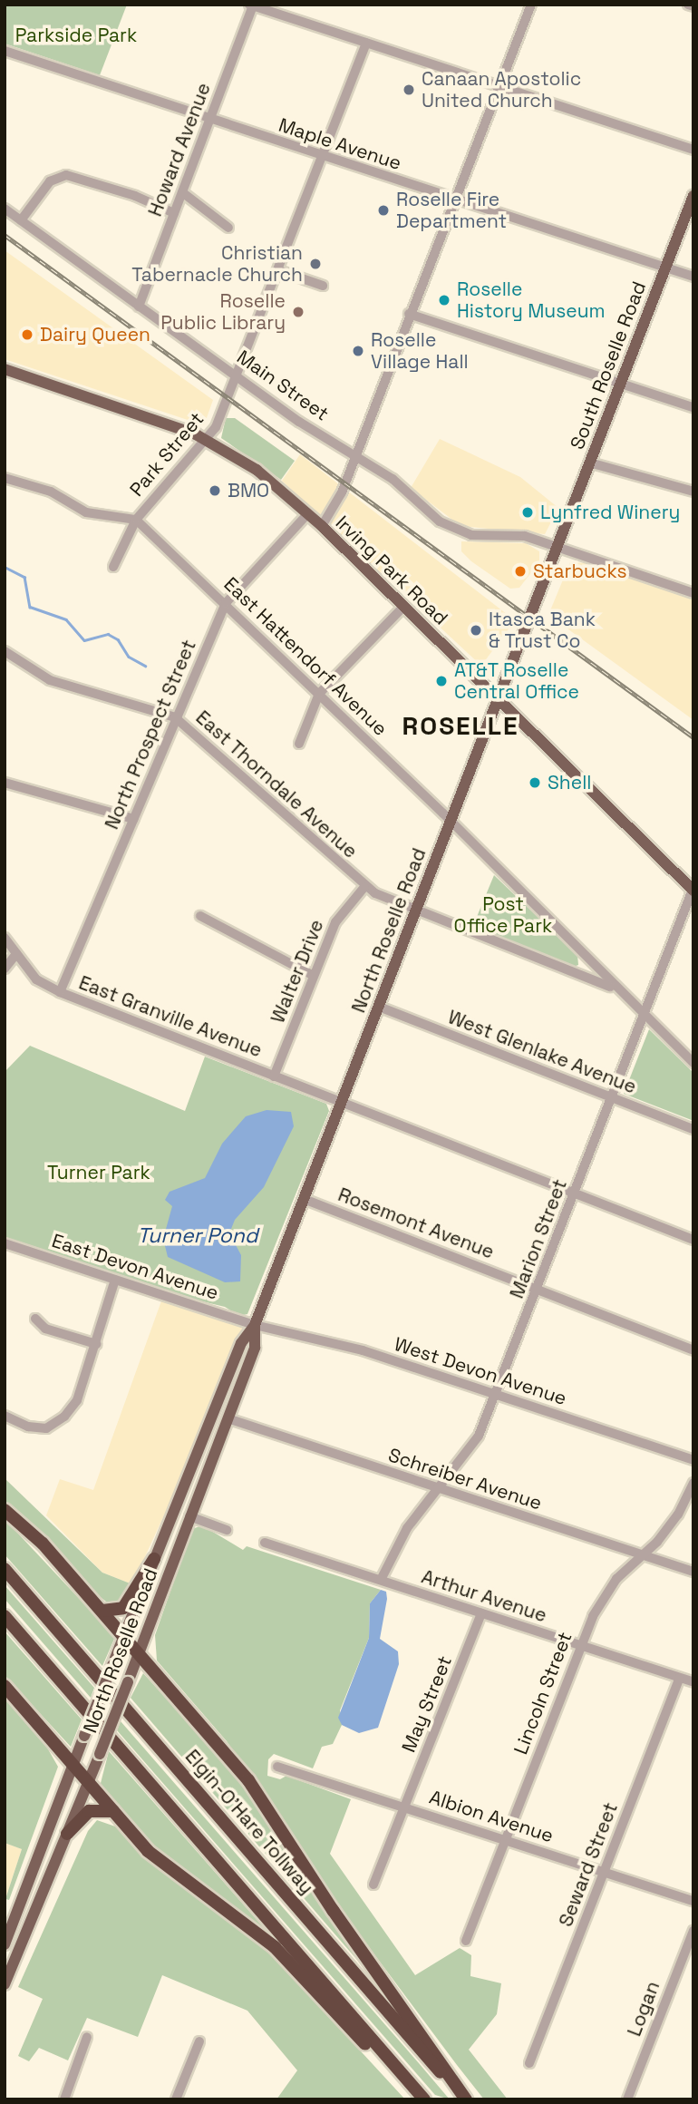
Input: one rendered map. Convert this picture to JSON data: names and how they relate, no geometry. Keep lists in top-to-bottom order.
{
  "streets": {
    "highway": ["Elgin-O'Hare Tollway"],
    "main road": ["South Roselle Road", "Irving Park Road", "North Roselle Road"],
    "street": [
      "Maple Avenue",
      "Howard Avenue",
      "Main Street",
      "Park Street",
      "East Hattendorf Avenue",
      "North Prospect Street",
      "East Thorndale Avenue",
      "Walter Drive",
      "East Granville Avenue",
      "West Glenlake Avenue",
      "Rosemont Avenue",
      "Marion Street",
      "East Devon Avenue",
      "West Devon Avenue",
      "Schreiber Avenue",
      "Arthur Avenue",
      "Lincoln Street",
      "May Street",
      "Albion Avenue",
      "Seward Street",
      "Logan"
    ]
  },
  "crossings": [
    ["Maple Avenue", "Howard Avenue"],
    ["Maple Avenue", "South Roselle Road"],
    ["Maple Avenue", "Park Street"],
    ["Howard Avenue", "Main Street"],
    ["South Roselle Road", "Main Street"],
    ["South Roselle Road", "North Roselle Road"],
    ["Main Street", "Park Street"],
    ["Main Street", "North Roselle Road"],
    ["Park Street", "Irving Park Road"],
    ["Park Street", "East Hattendorf Avenue"],
    ["Irving Park Road", "North Prospect Street"],
    ["Irving Park Road", "North Roselle Road"],
    ["Irving Park Road", "Marion Street"],
    ["East Hattendorf Avenue", "North Prospect Street"],
    ["East Hattendorf Avenue", "East Thorndale Avenue"],
    ["East Hattendorf Avenue", "North Roselle Road"],
    ["East Hattendorf Avenue", "Marion Street"],
    ["North Prospect Street", "East Thorndale Avenue"],
    ["North Prospect Street", "East Granville Avenue"],
    ["East Thorndale Avenue", "North Roselle Road"],
    ["East Thorndale Avenue", "Walter Drive"],
    ["North Roselle Road", "East Granville Avenue"],
    ["North Roselle Road", "West Glenlake Avenue"],
    ["North Roselle Road", "Rosemont Avenue"],
    ["North Roselle Road", "East Devon Avenue"],
    ["North Roselle Road", "West Devon Avenue"],
    ["North Roselle Road", "Schreiber Avenue"],
    ["Walter Drive", "East Granville Avenue"],
    ["East Granville Avenue", "Marion Street"],
    ["West Glenlake Avenue", "Marion Street"],
    ["Rosemont Avenue", "Marion Street"],
    ["Marion Street", "West Devon Avenue"],
    ["Marion Street", "Schreiber Avenue"],
    ["Marion Street", "Arthur Avenue"],
    ["East Devon Avenue", "West Devon Avenue"],
    ["Schreiber Avenue", "Lincoln Street"],
    ["Arthur Avenue", "Lincoln Street"],
    ["Arthur Avenue", "May Street"],
    ["Arthur Avenue", "Seward Street"],
    ["Lincoln Street", "Albion Avenue"],
    ["May Street", "Albion Avenue"],
    ["Albion Avenue", "Seward Street"]
  ],
  "districts": ["ROSELLE"],
  "water": ["Turner Pond"],
  "parks": ["Parkside Park", "Post Office Park", "Turner Park"],
  "places": [
    "Canaan Apostolic United Church",
    "Roselle Fire Department",
    "Christian Tabernacle Church",
    "Roselle History Museum",
    "Roselle Public Library",
    "Dairy Queen",
    "Roselle Village Hall",
    "BMO",
    "Lynfred Winery",
    "Starbucks",
    "Itasca Bank & Trust Co",
    "AT&T Roselle Central Office",
    "Shell"
  ]
}
